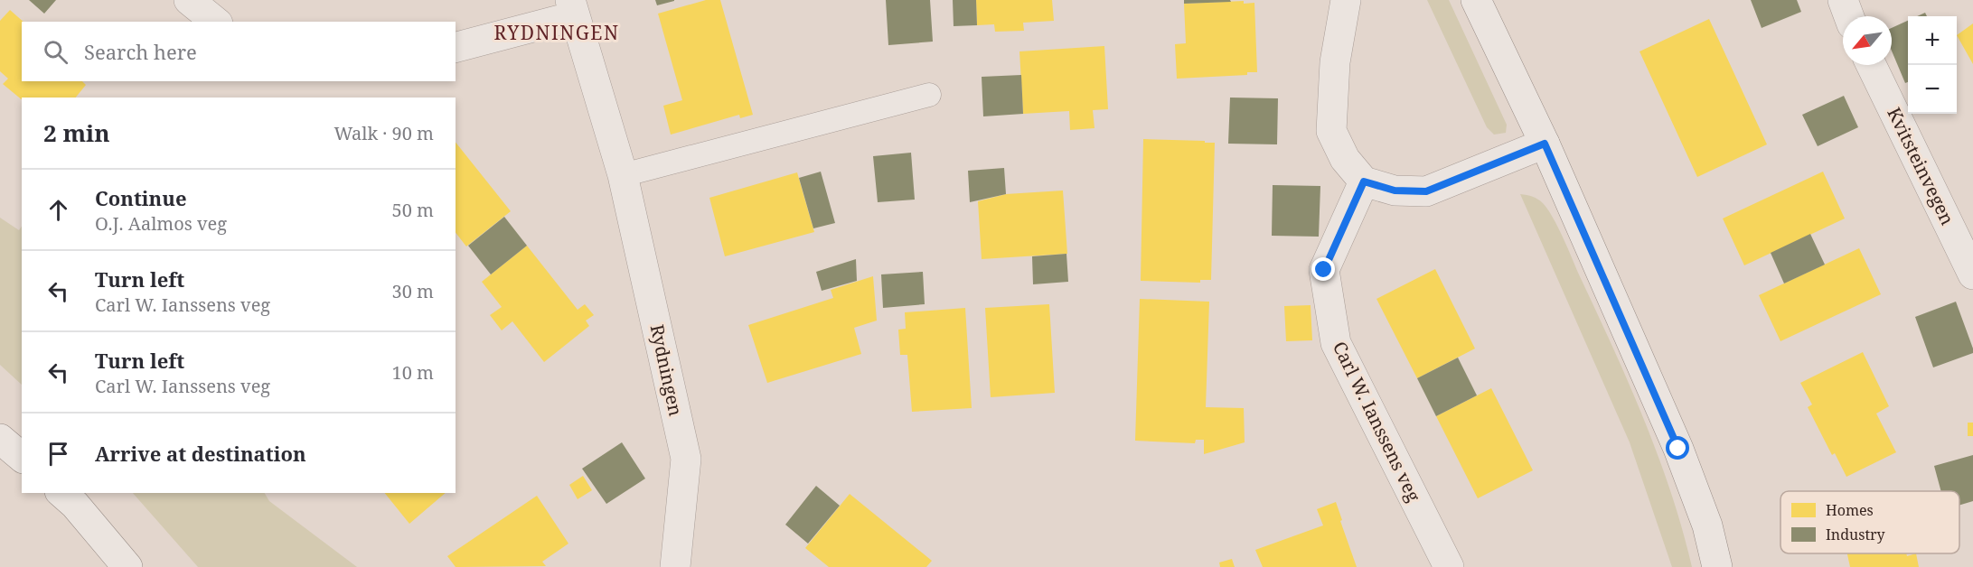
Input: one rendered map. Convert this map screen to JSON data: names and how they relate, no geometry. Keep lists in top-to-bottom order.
{
  "streets": {
    "street": ["Kvitsteinvegen", "Rydningen", "Carl W. Ianssens veg"]
  },
  "districts": ["RYDNINGEN"],
  "legend": ["Homes", "Industry"],
  "north": "bottom left",
  "page": {
    "map_buttons": ["+", "−"],
    "search": "Search here",
    "heading": ["2 min", "Walk · 90 m"],
    "list": [
      ["Continue", "O.J. Aalmos veg", "50 m"],
      ["Turn left", "Carl W. Ianssens veg", "30 m"],
      ["Turn left", "Carl W. Ianssens veg", "10 m"],
      "Arrive at destination"
    ]
  }
}
